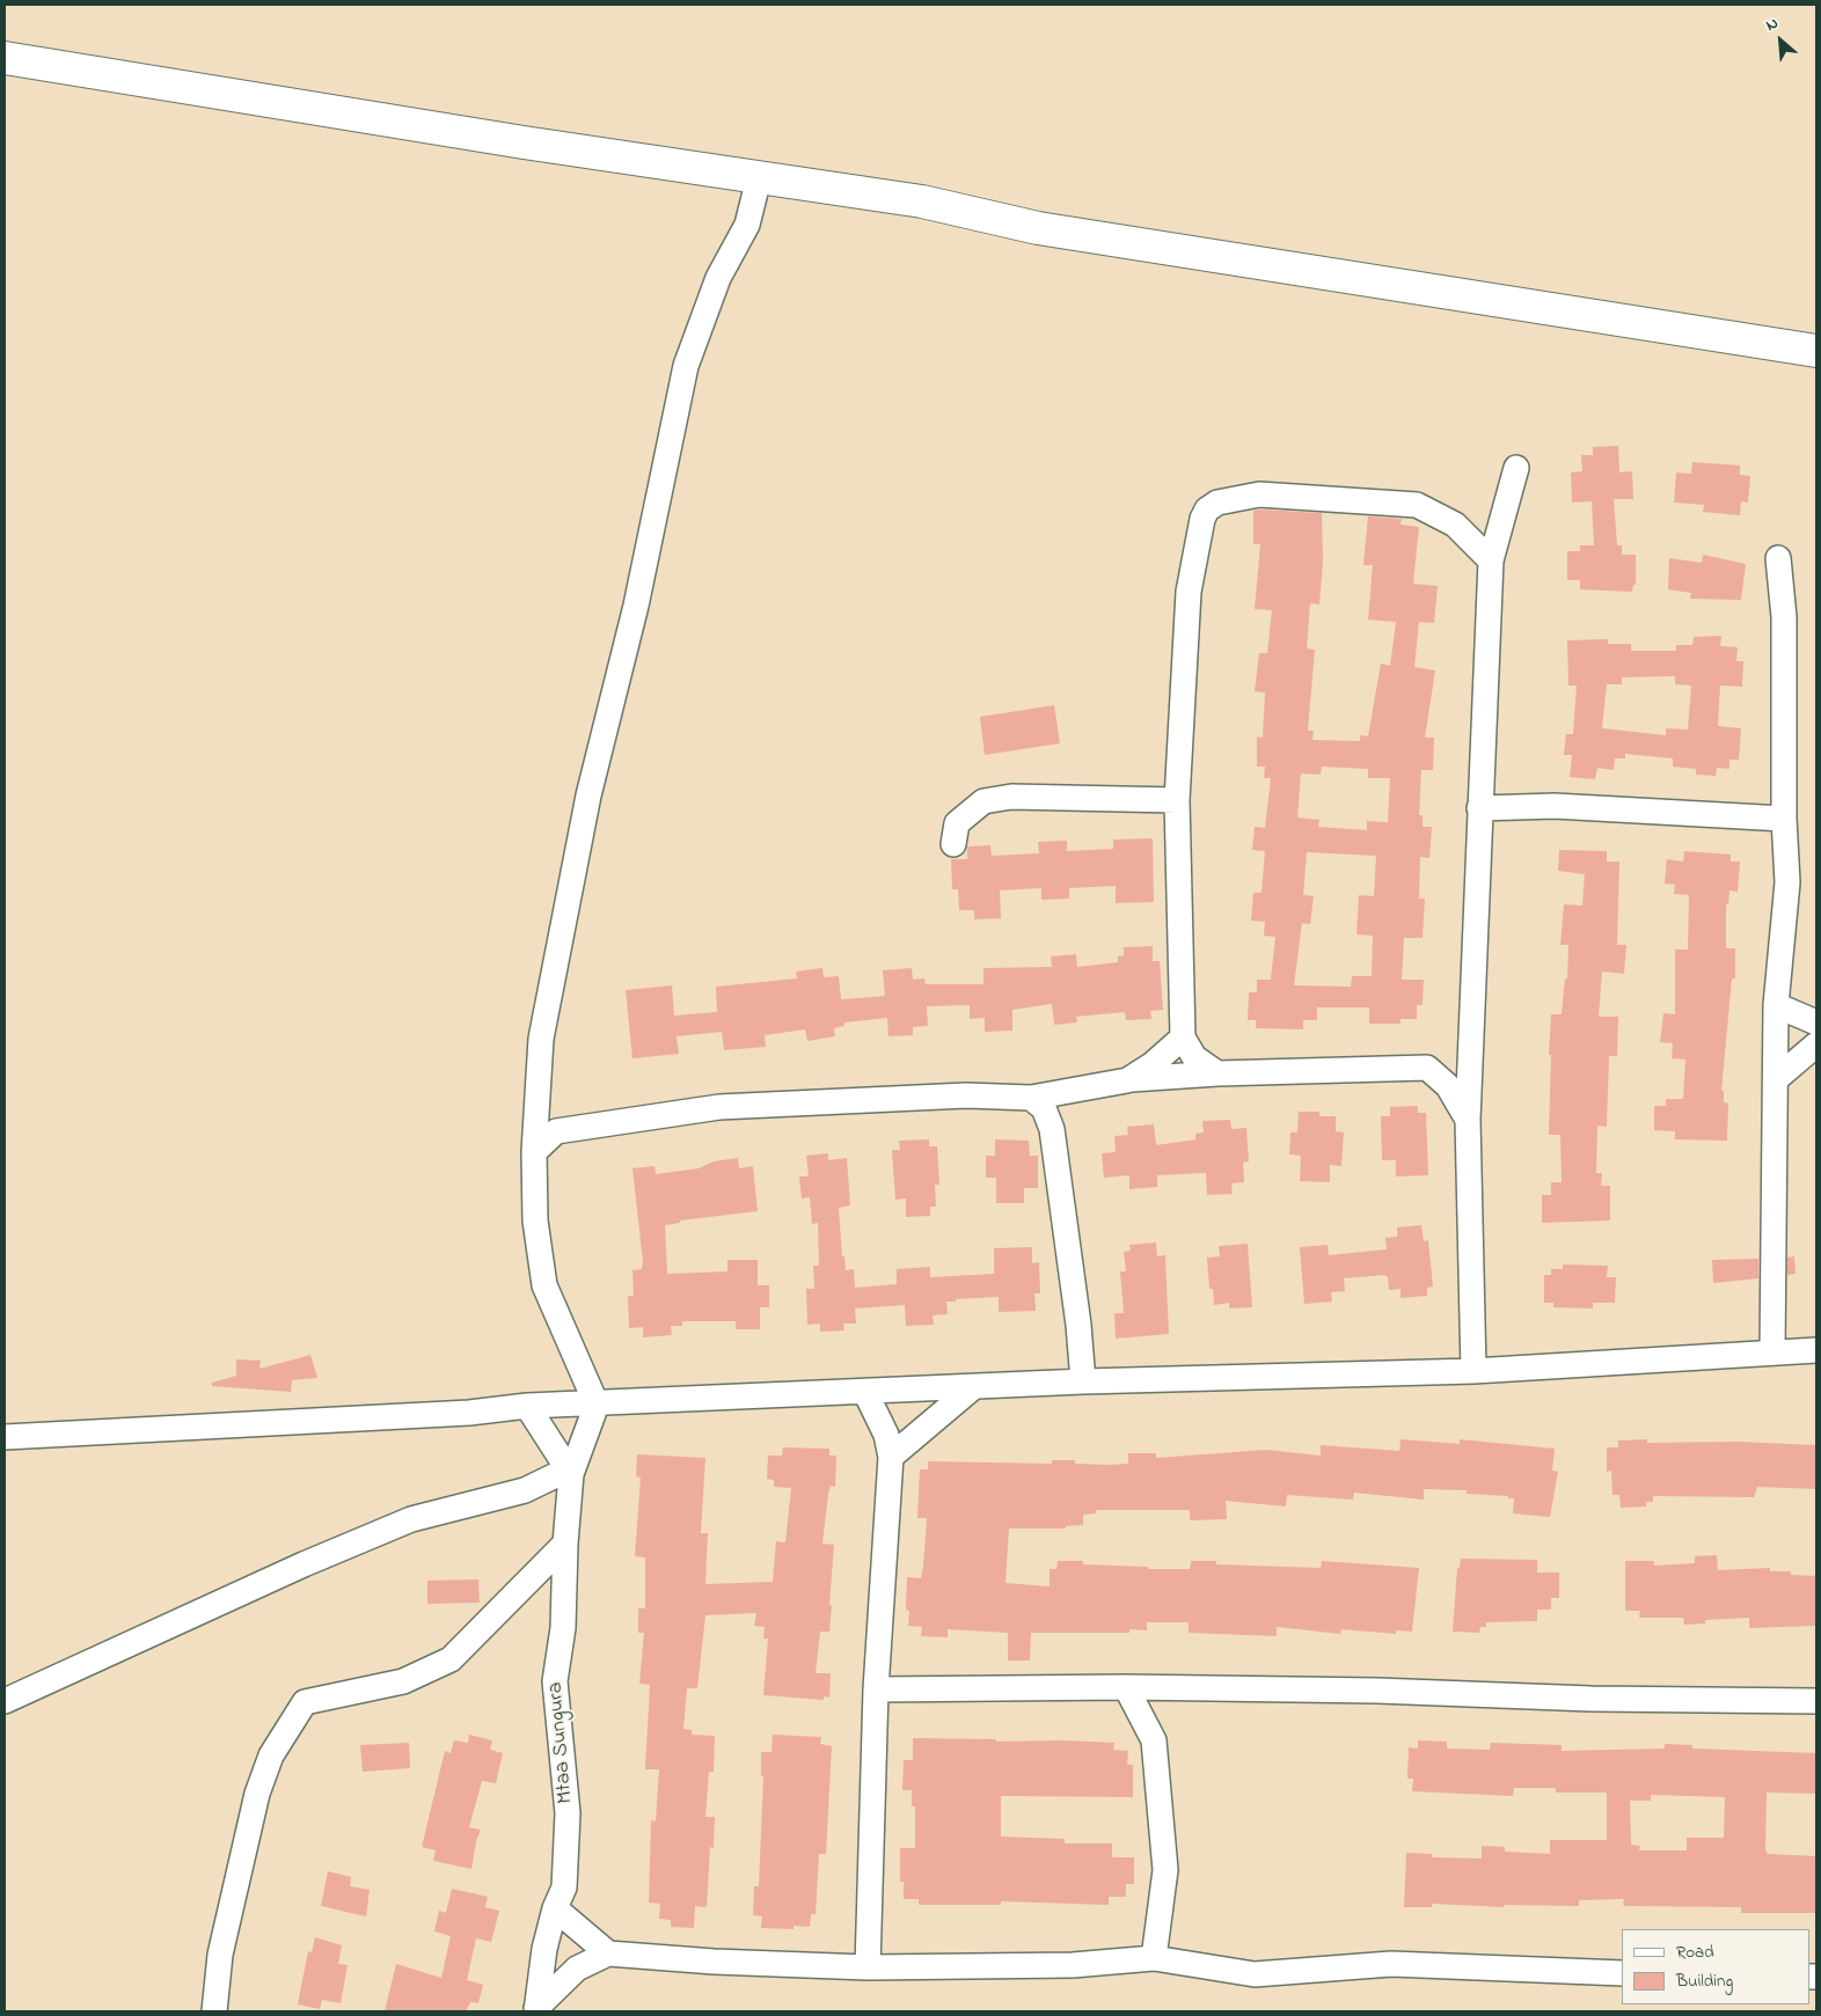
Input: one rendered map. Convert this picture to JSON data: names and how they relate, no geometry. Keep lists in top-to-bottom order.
{
  "streets": {
    "street": ["Mtaa Sungura"]
  },
  "legend": ["Road", "Building"],
  "north": "top left"
}
